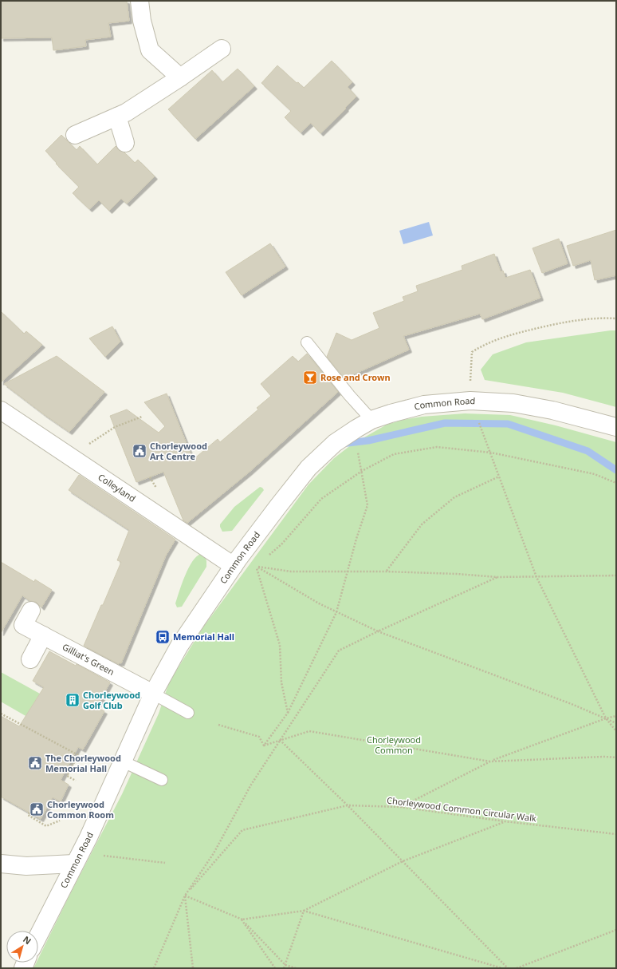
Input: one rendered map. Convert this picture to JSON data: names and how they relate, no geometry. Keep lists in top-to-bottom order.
{
  "streets": {
    "street": ["Common Road", "Colleyland", "Gilliat's Green"],
    "path": ["Chorleywood Common Circular Walk"]
  },
  "crossings": [
    ["Common Road", "Colleyland"],
    ["Common Road", "Gilliat's Green"]
  ],
  "parks": ["Chorleywood Common"],
  "places": {
    "bar": ["Rose and Crown"],
    "public building": ["Chorleywood Art Centre", "The Chorleywood Memorial Hall", "Chorleywood Common Room"],
    "bus stop": ["Memorial Hall"],
    "building": ["Chorleywood Golf Club"]
  },
  "north": "top right"
}
